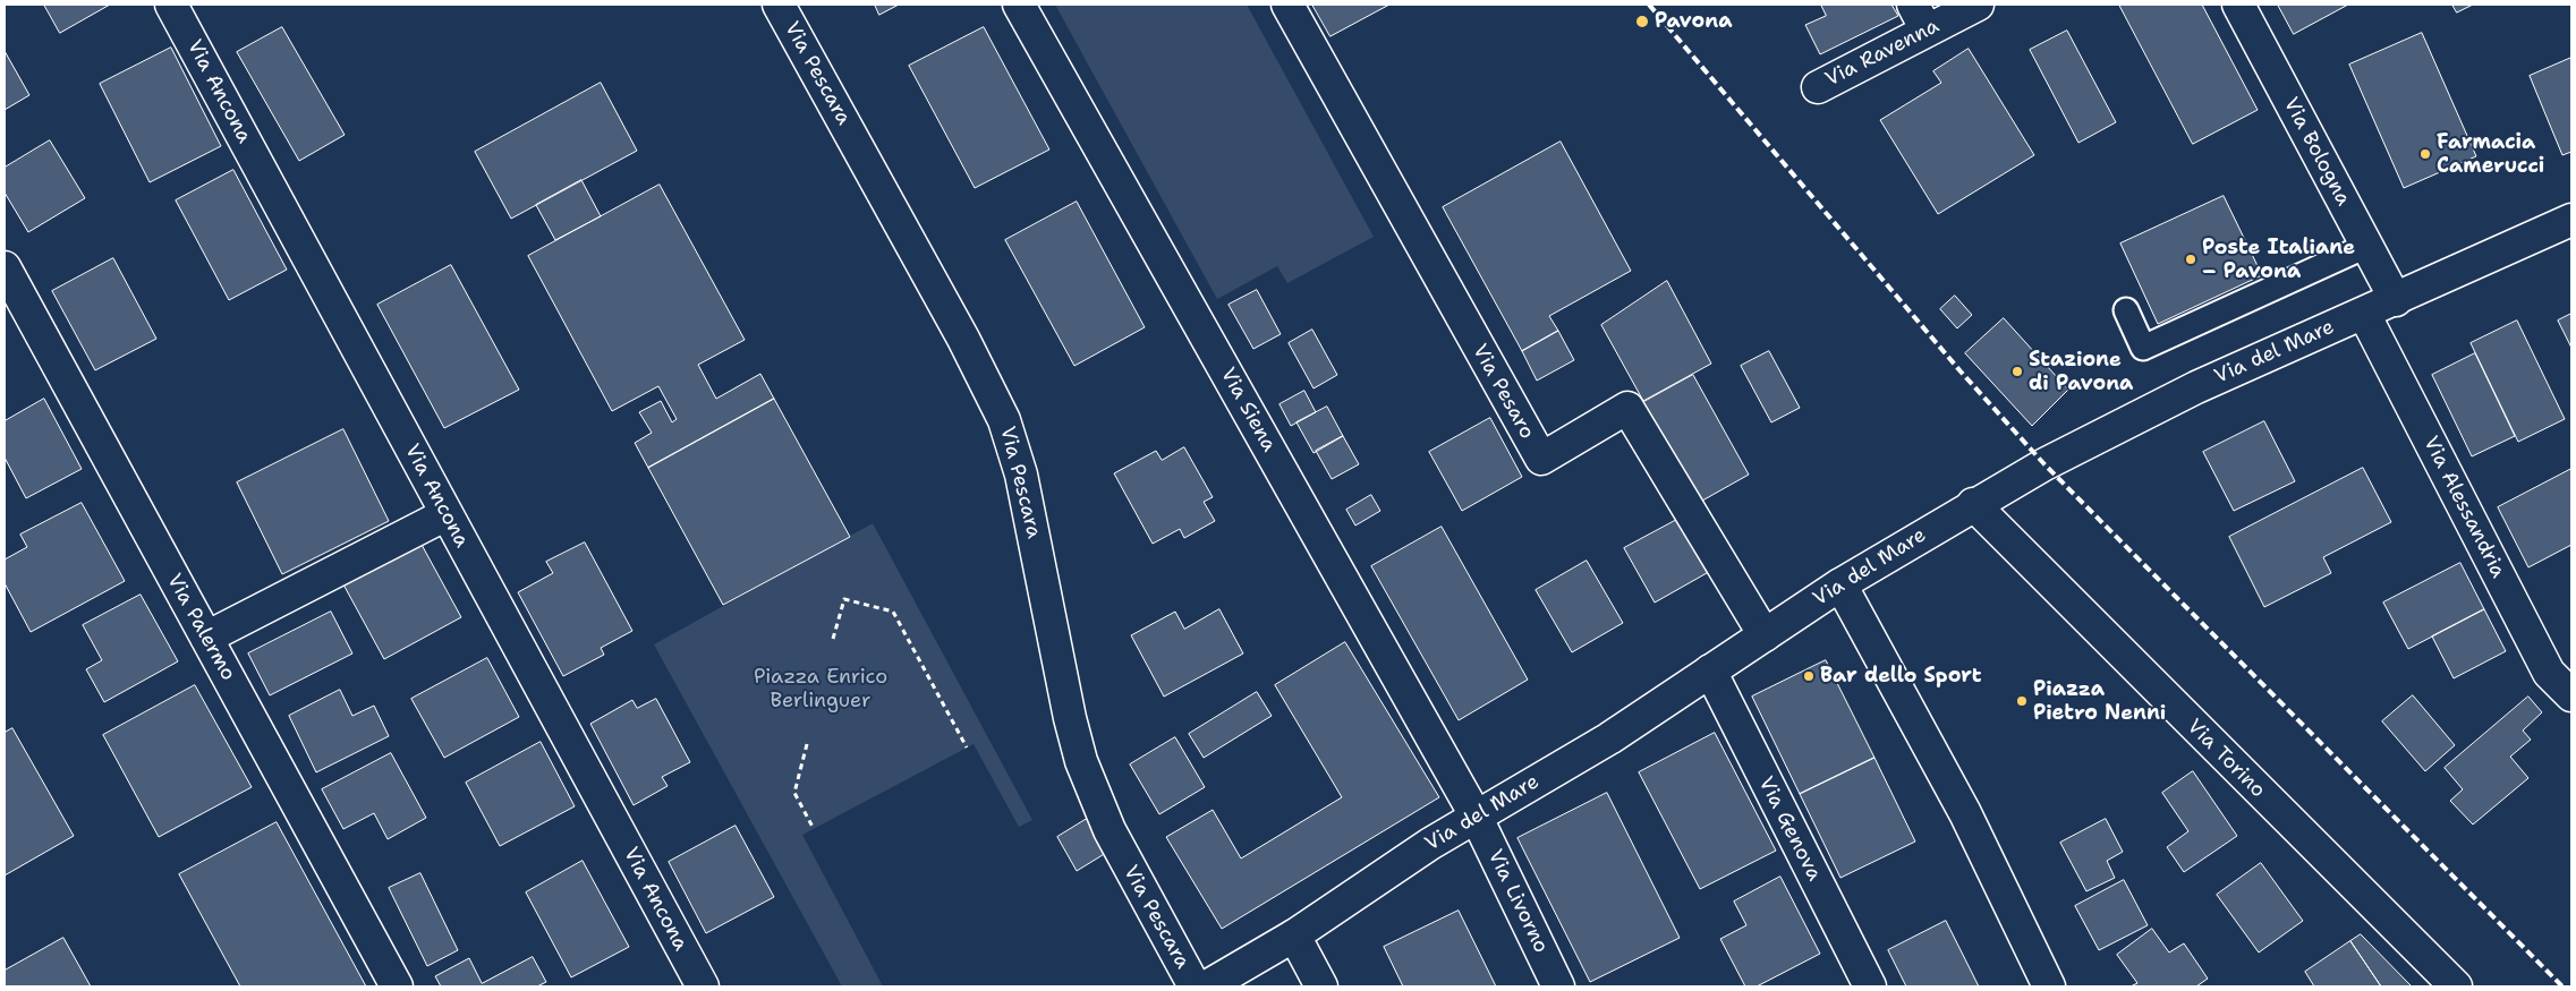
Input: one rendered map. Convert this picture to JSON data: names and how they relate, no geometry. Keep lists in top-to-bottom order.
{
  "streets": {
    "street": [
      "Via Ravenna",
      "Via Pescara",
      "Via Ancona",
      "Via Bologna",
      "Via del Mare",
      "Via Pesaro",
      "Via Siena",
      "Via Alessandria",
      "Via Palermo",
      "Via Torino",
      "Via Genova",
      "Via Livorno"
    ]
  },
  "crossings": [
    ["Via Bologna", "Via del Mare"],
    ["Via del Mare", "Via Pesaro"],
    ["Via del Mare", "Via Siena"],
    ["Via del Mare", "Via Alessandria"],
    ["Via del Mare", "Via Torino"],
    ["Via del Mare", "Via Genova"],
    ["Via del Mare", "Via Livorno"],
    ["Via Siena", "Via Livorno"]
  ],
  "parks": ["Piazza Enrico Berlinguer"],
  "places": [
    "Pavona",
    "Farmacia Camerucci",
    "Poste Italiane – Pavona",
    "Stazione di Pavona",
    "Bar dello Sport",
    "Piazza Pietro Nenni"
  ]
}
